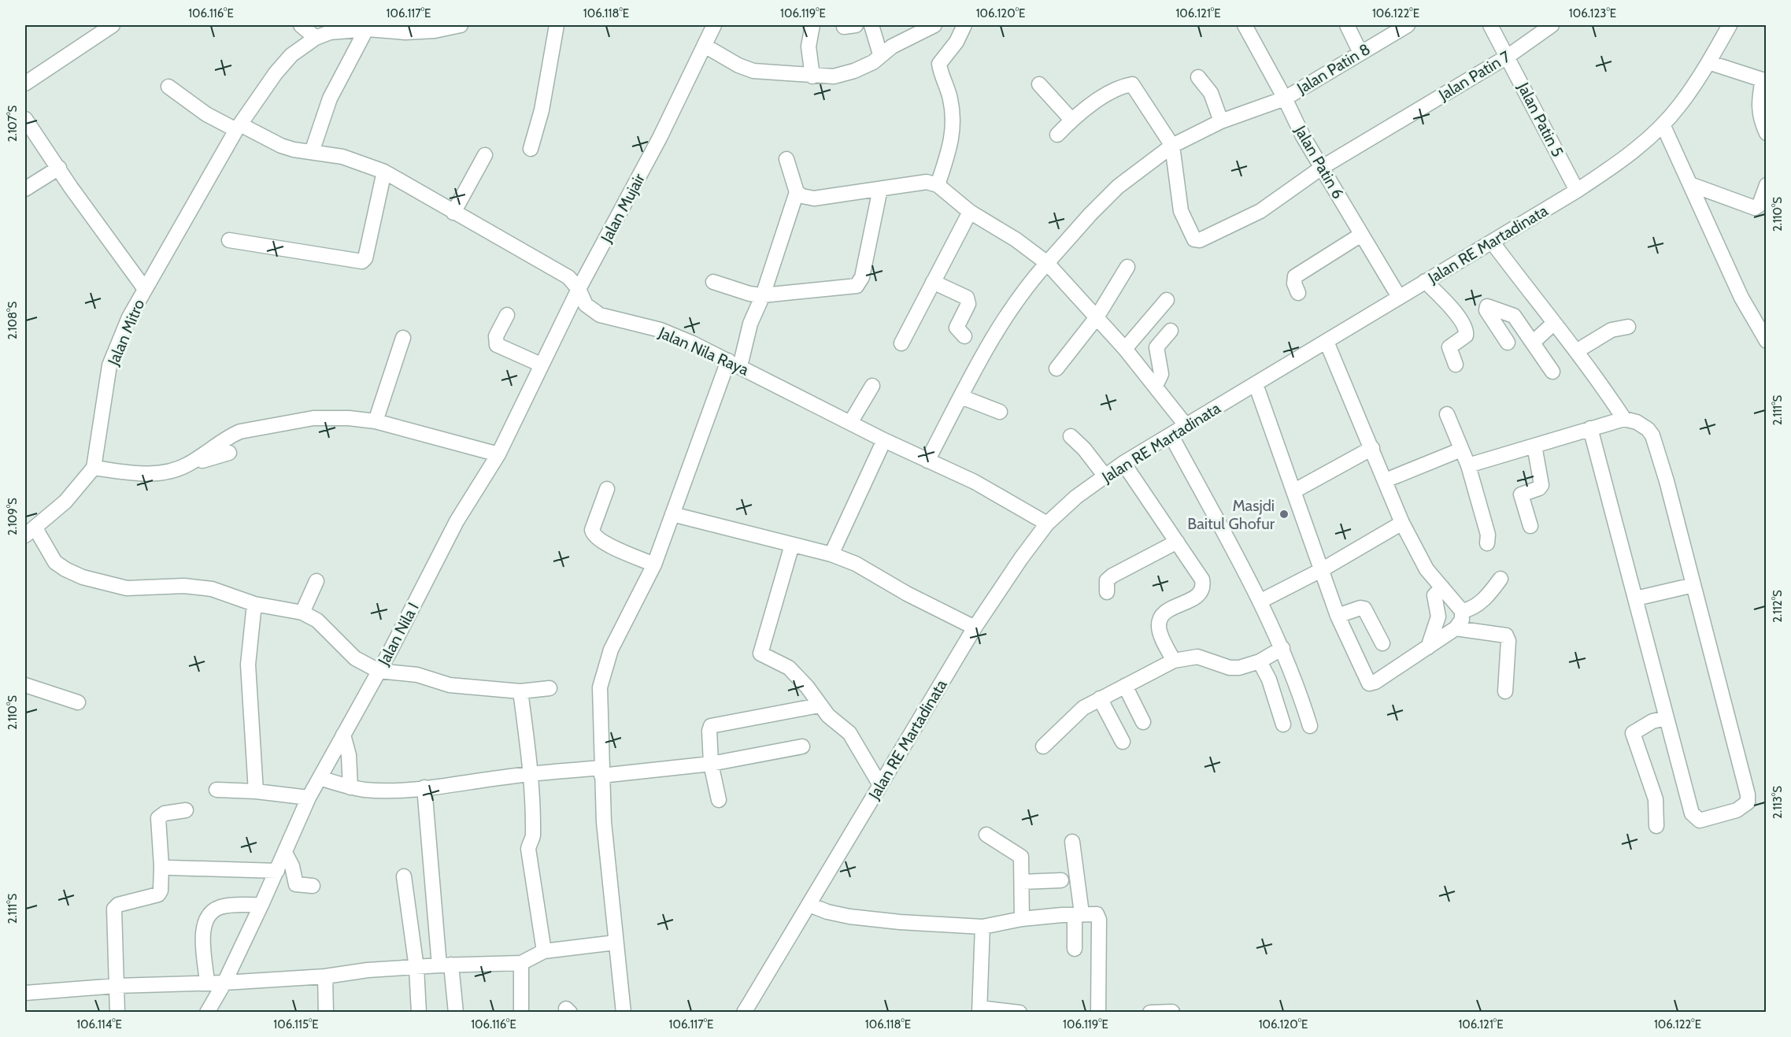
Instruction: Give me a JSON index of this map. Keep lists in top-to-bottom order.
{
  "streets": {
    "street": [
      "Jalan Patin 8",
      "Jalan Patin 7",
      "Jalan Patin 5",
      "Jalan Patin 6",
      "Jalan Mujair",
      "Jalan RE Martadinata",
      "Jalan Mitro",
      "Jalan Nila Raya",
      "Jalan Nila I"
    ]
  },
  "crossings": [
    ["Jalan Patin 8", "Jalan Patin 7"],
    ["Jalan Patin 8", "Jalan Patin 6"],
    ["Jalan Patin 8", "Jalan Nila Raya"],
    ["Jalan Patin 7", "Jalan Patin 5"],
    ["Jalan Patin 7", "Jalan Patin 6"],
    ["Jalan Patin 5", "Jalan RE Martadinata"],
    ["Jalan Patin 6", "Jalan RE Martadinata"],
    ["Jalan Mujair", "Jalan Nila Raya"],
    ["Jalan Mujair", "Jalan Nila I"],
    ["Jalan RE Martadinata", "Jalan Nila Raya"],
    ["Jalan Mitro", "Jalan Nila Raya"],
    ["Jalan Nila Raya", "Jalan Nila I"]
  ],
  "places": ["Masjdi Baitul Ghofur"],
  "coordinates": [
    "106.116°E",
    "106.117°E",
    "106.118°E",
    "106.119°E",
    "106.120°E",
    "106.121°E",
    "106.122°E",
    "106.123°E",
    "2.107°S",
    "2.110°S",
    "2.108°S",
    "2.111°S",
    "2.109°S",
    "2.112°S",
    "2.113°S",
    "106.114°E",
    "106.115°E"
  ]
}
